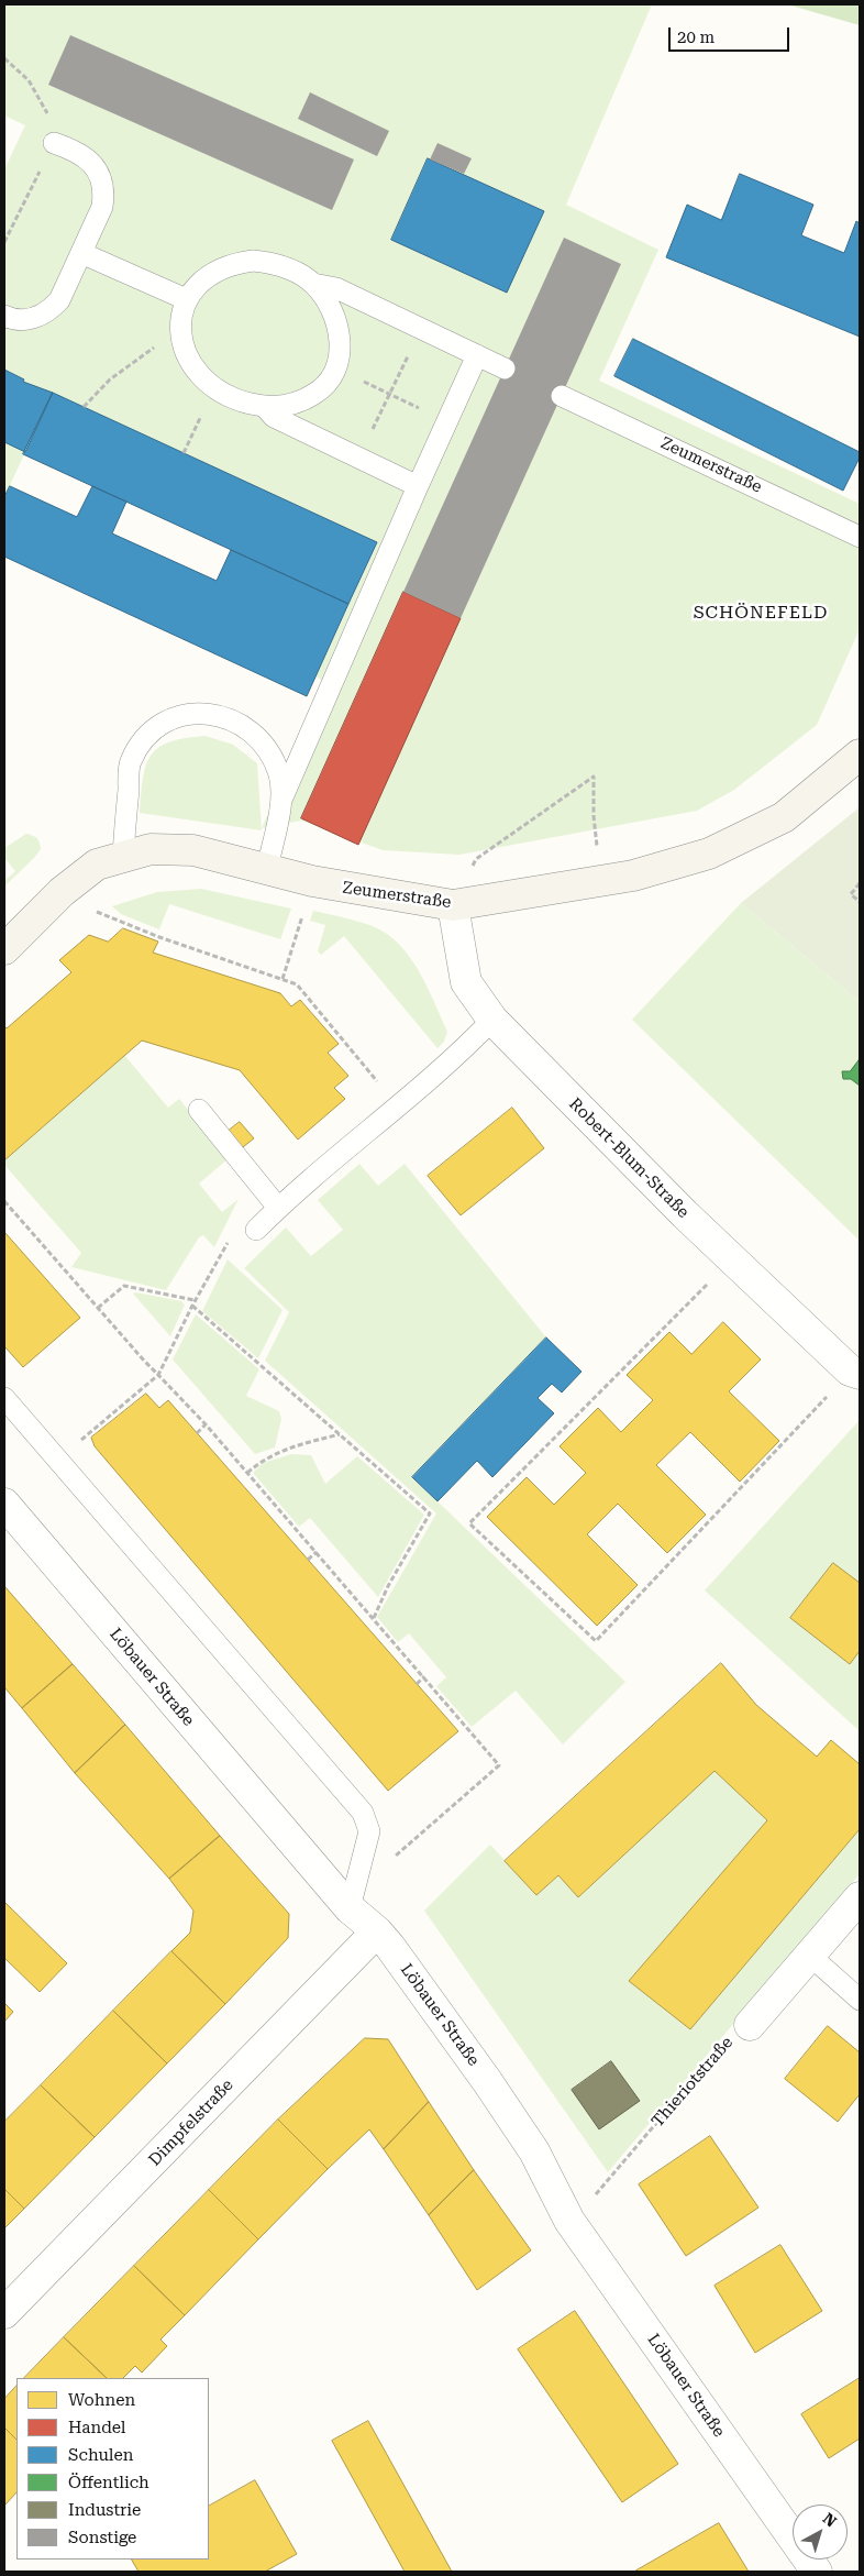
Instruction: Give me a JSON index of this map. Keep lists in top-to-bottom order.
{
  "streets": {
    "main road": ["Zeumerstraße"],
    "street": [
      "Robert-Blum-Straße",
      "Löbauer Straße",
      "Thieriotstraße",
      "Dimpfelstraße"
    ]
  },
  "crossings": [
    ["Zeumerstraße", "Robert-Blum-Straße"],
    ["Löbauer Straße", "Thieriotstraße"],
    ["Löbauer Straße", "Dimpfelstraße"]
  ],
  "districts": ["SCHÖNEFELD"],
  "legend": [
    "Wohnen",
    "Handel",
    "Schulen",
    "Öffentlich",
    "Industrie",
    "Sonstige"
  ],
  "scale_bar": "20 m",
  "north": "top right"
}
